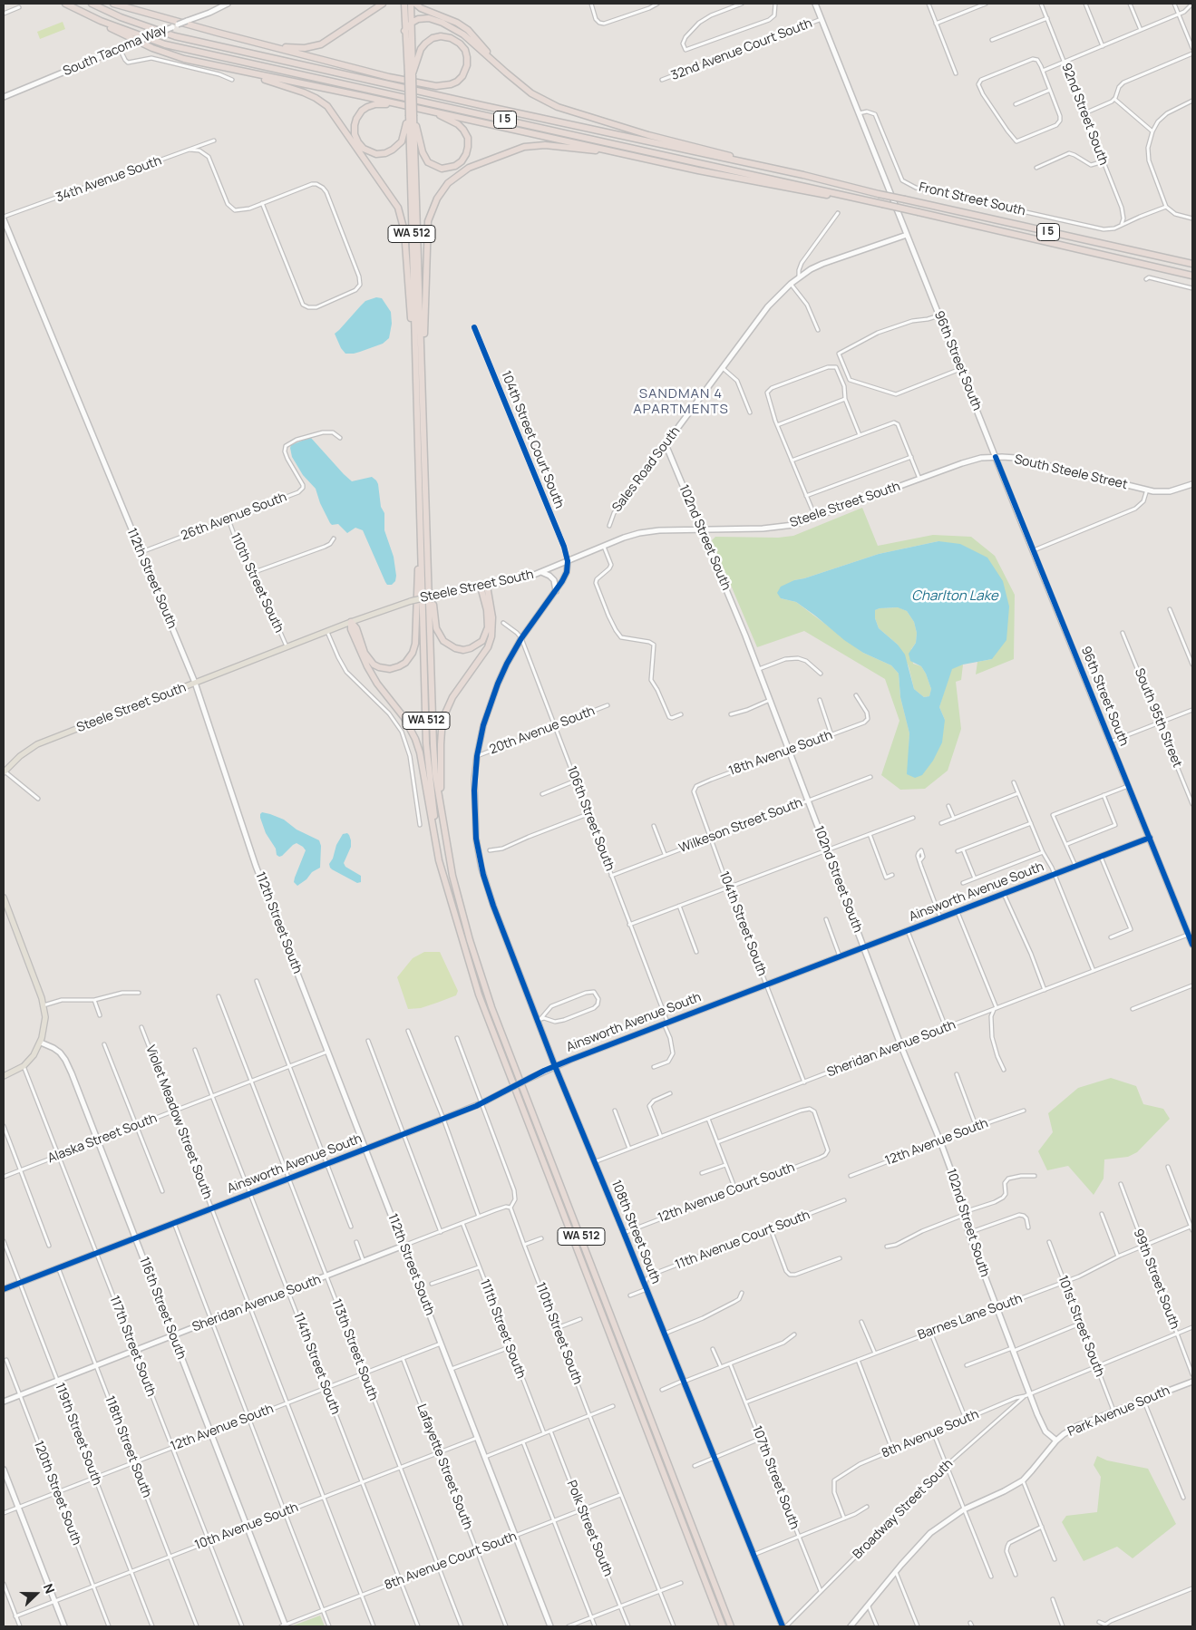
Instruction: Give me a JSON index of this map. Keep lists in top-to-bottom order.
{
  "streets": {
    "highway": ["I 5", "WA 512"],
    "main road": ["Steele Street South"],
    "street": [
      "32nd Avenue Court South",
      "South Tacoma Way",
      "92nd Street South",
      "34th Avenue South",
      "Front Street South",
      "96th Street South",
      "104th Street Court South",
      "Sales Road South",
      "South Steele Street",
      "26th Avenue South",
      "102nd Street South",
      "112th Street South",
      "110th Street South",
      "South 95th Street",
      "20th Avenue South",
      "18th Avenue South",
      "106th Street South",
      "Wilkeson Street South",
      "Ainsworth Avenue South",
      "104th Street South",
      "Sheridan Avenue South",
      "Violet Meadow Street South",
      "Alaska Street South",
      "12th Avenue South",
      "12th Avenue Court South",
      "108th Street South",
      "11th Avenue Court South",
      "99th Street South",
      "116th Street South",
      "Barnes Lane South",
      "101st Street South",
      "111th Street South",
      "117th Street South",
      "113th Street South",
      "114th Street South",
      "Park Avenue South",
      "119th Street South",
      "8th Avenue South",
      "118th Street South",
      "Lafayette Street South",
      "107th Street South",
      "120th Street South",
      "Broadway Street South",
      "10th Avenue South",
      "Polk Street South",
      "8th Avenue Court South"
    ]
  },
  "crossings": [
    ["32nd Avenue Court South", "96th Street South"],
    ["92nd Street South", "Front Street South"],
    ["34th Avenue South", "112th Street South"],
    ["Front Street South", "96th Street South"],
    ["96th Street South", "South Steele Street"],
    ["96th Street South", "Steele Street South"],
    ["96th Street South", "Ainsworth Avenue South"],
    ["96th Street South", "Sheridan Avenue South"],
    ["104th Street Court South", "Steele Street South"],
    ["Sales Road South", "102nd Street South"],
    ["South Steele Street", "Steele Street South"],
    ["Steele Street South", "102nd Street South"],
    ["Steele Street South", "112th Street South"],
    ["Steele Street South", "110th Street South"],
    ["26th Avenue South", "112th Street South"],
    ["26th Avenue South", "110th Street South"],
    ["102nd Street South", "18th Avenue South"],
    ["102nd Street South", "Wilkeson Street South"],
    ["102nd Street South", "Ainsworth Avenue South"],
    ["102nd Street South", "Sheridan Avenue South"],
    ["102nd Street South", "12th Avenue South"],
    ["102nd Street South", "Barnes Lane South"],
    ["102nd Street South", "Park Avenue South"],
    ["102nd Street South", "8th Avenue South"],
    ["112th Street South", "Ainsworth Avenue South"],
    ["112th Street South", "Sheridan Avenue South"],
    ["112th Street South", "Alaska Street South"],
    ["112th Street South", "12th Avenue South"],
    ["112th Street South", "10th Avenue South"],
    ["112th Street South", "8th Avenue Court South"],
    ["110th Street South", "Ainsworth Avenue South"],
    ["110th Street South", "Sheridan Avenue South"],
    ["110th Street South", "8th Avenue Court South"],
    ["20th Avenue South", "106th Street South"],
    ["20th Avenue South", "108th Street South"],
    ["18th Avenue South", "104th Street South"],
    ["106th Street South", "Wilkeson Street South"],
    ["106th Street South", "Ainsworth Avenue South"],
    ["Wilkeson Street South", "104th Street South"],
    ["Ainsworth Avenue South", "104th Street South"],
    ["Ainsworth Avenue South", "Violet Meadow Street South"],
    ["Ainsworth Avenue South", "108th Street South"],
    ["Ainsworth Avenue South", "116th Street South"],
    ["Ainsworth Avenue South", "117th Street South"],
    ["Ainsworth Avenue South", "113th Street South"],
    ["Ainsworth Avenue South", "114th Street South"],
    ["Ainsworth Avenue South", "119th Street South"],
    ["Ainsworth Avenue South", "118th Street South"],
    ["104th Street South", "Sheridan Avenue South"],
    ["Sheridan Avenue South", "Violet Meadow Street South"],
    ["Sheridan Avenue South", "108th Street South"],
    ["Sheridan Avenue South", "116th Street South"],
    ["Sheridan Avenue South", "111th Street South"],
    ["Sheridan Avenue South", "117th Street South"],
    ["Sheridan Avenue South", "113th Street South"],
    ["Sheridan Avenue South", "114th Street South"],
    ["Sheridan Avenue South", "119th Street South"],
    ["Sheridan Avenue South", "118th Street South"],
    ["Sheridan Avenue South", "120th Street South"],
    ["Violet Meadow Street South", "Alaska Street South"],
    ["Violet Meadow Street South", "12th Avenue South"],
    ["Violet Meadow Street South", "10th Avenue South"],
    ["Violet Meadow Street South", "8th Avenue Court South"],
    ["Alaska Street South", "116th Street South"],
    ["Alaska Street South", "117th Street South"],
    ["Alaska Street South", "113th Street South"],
    ["Alaska Street South", "114th Street South"],
    ["12th Avenue South", "116th Street South"],
    ["12th Avenue South", "117th Street South"],
    ["12th Avenue South", "113th Street South"],
    ["12th Avenue South", "114th Street South"],
    ["12th Avenue South", "119th Street South"],
    ["12th Avenue South", "118th Street South"],
    ["12th Avenue South", "Lafayette Street South"],
    ["12th Avenue South", "120th Street South"],
    ["12th Avenue Court South", "108th Street South"],
    ["108th Street South", "11th Avenue Court South"],
    ["108th Street South", "Broadway Street South"],
    ["99th Street South", "Barnes Lane South"],
    ["99th Street South", "8th Avenue South"],
    ["116th Street South", "10th Avenue South"],
    ["116th Street South", "8th Avenue Court South"],
    ["Barnes Lane South", "101st Street South"],
    ["Barnes Lane South", "107th Street South"],
    ["101st Street South", "Park Avenue South"],
    ["101st Street South", "8th Avenue South"],
    ["117th Street South", "10th Avenue South"],
    ["113th Street South", "10th Avenue South"],
    ["113th Street South", "8th Avenue Court South"],
    ["114th Street South", "10th Avenue South"],
    ["114th Street South", "8th Avenue Court South"],
    ["119th Street South", "10th Avenue South"],
    ["8th Avenue South", "Broadway Street South"],
    ["118th Street South", "10th Avenue South"],
    ["Lafayette Street South", "10th Avenue South"],
    ["Lafayette Street South", "8th Avenue Court South"],
    ["107th Street South", "Broadway Street South"],
    ["120th Street South", "10th Avenue South"],
    ["Polk Street South", "8th Avenue Court South"]
  ],
  "districts": ["SANDMAN 4 APARTMENTS"],
  "water": ["Charlton Lake"],
  "north": "right"
}
